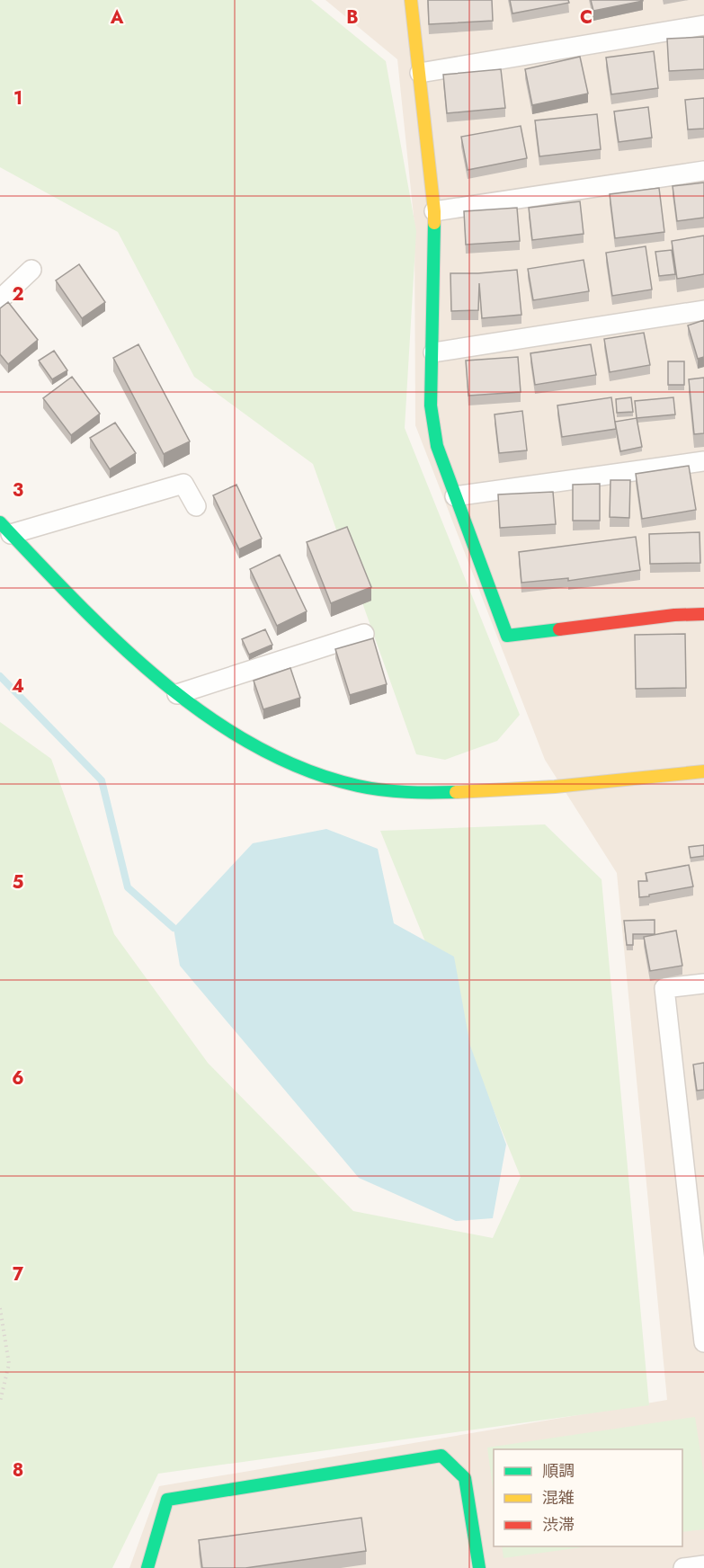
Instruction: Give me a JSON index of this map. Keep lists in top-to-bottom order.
{
  "legend": ["順調", "混雑", "渋滞"],
  "grid": {
    "columns": ["A", "B", "C"],
    "rows": [
      "1",
      "2",
      "3",
      "4",
      "5",
      "6",
      "7",
      "8"
    ]
  }
}
